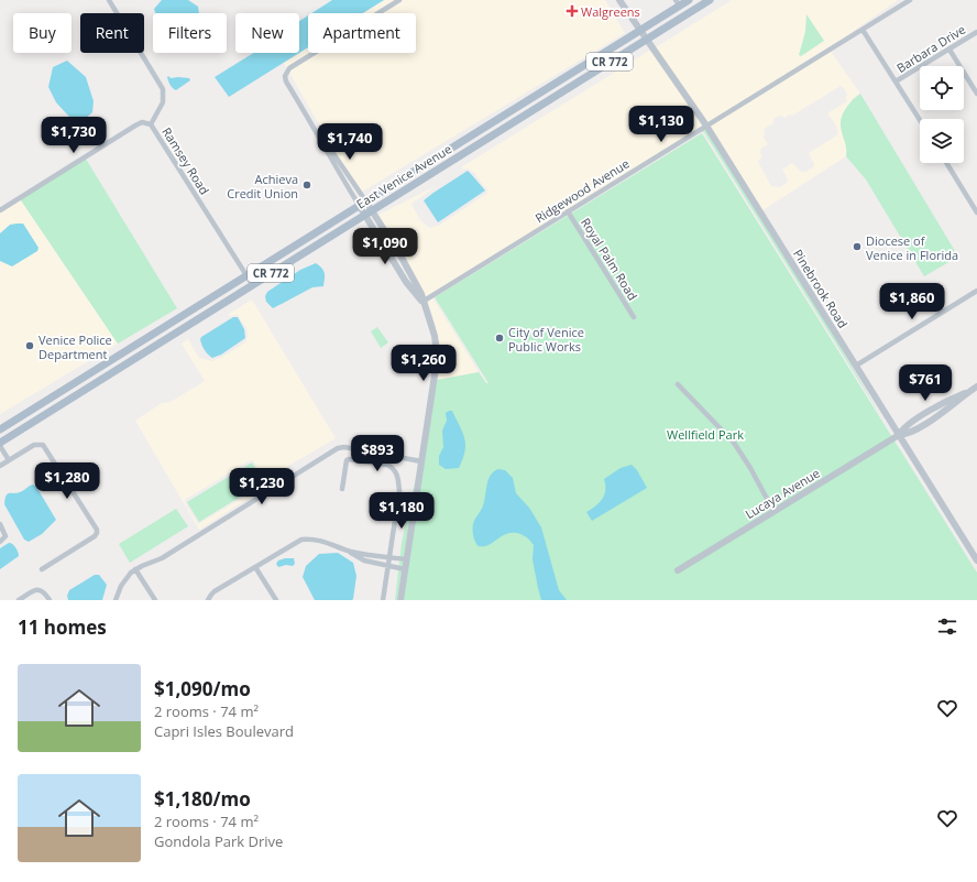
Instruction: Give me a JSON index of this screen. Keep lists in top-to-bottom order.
{
  "streets": {
    "main road": ["CR 772", "East Venice Avenue"],
    "street": [
      "Barbara Drive",
      "Ramsey Road",
      "Ridgewood Avenue",
      "Royal Palm Road",
      "Pinebrook Road",
      "Lucaya Avenue"
    ]
  },
  "crossings": [
    ["Ramsey Road", "East Venice Avenue"],
    ["East Venice Avenue", "Pinebrook Road"],
    ["Ridgewood Avenue", "Royal Palm Road"],
    ["Ridgewood Avenue", "Pinebrook Road"],
    ["Pinebrook Road", "Lucaya Avenue"]
  ],
  "parks": ["Wellfield Park"],
  "places": {
    "health": ["Walgreens"],
    "other": [
      "Achieva Credit Union",
      "Diocese of Venice in Florida",
      "City of Venice Public Works",
      "Venice Police Department"
    ]
  },
  "page": {
    "chip": [
      "Buy",
      "Rent",
      "Filters",
      "New",
      "Apartment"
    ],
    "price": [
      "$1,130",
      "$1,730",
      "$1,740",
      "$1,090",
      "$1,860",
      "$1,260",
      "$761",
      "$893",
      "$1,280",
      "$1,230",
      "$1,180"
    ],
    "heading": "11 homes",
    "list": [
      {
        "name": "$1,090/mo",
        "note": "2 rooms · 74 m² · Capri Isles Boulevard"
      },
      {
        "name": "$1,180/mo",
        "note": "2 rooms · 74 m² · Gondola Park Drive"
      }
    ]
  }
}
